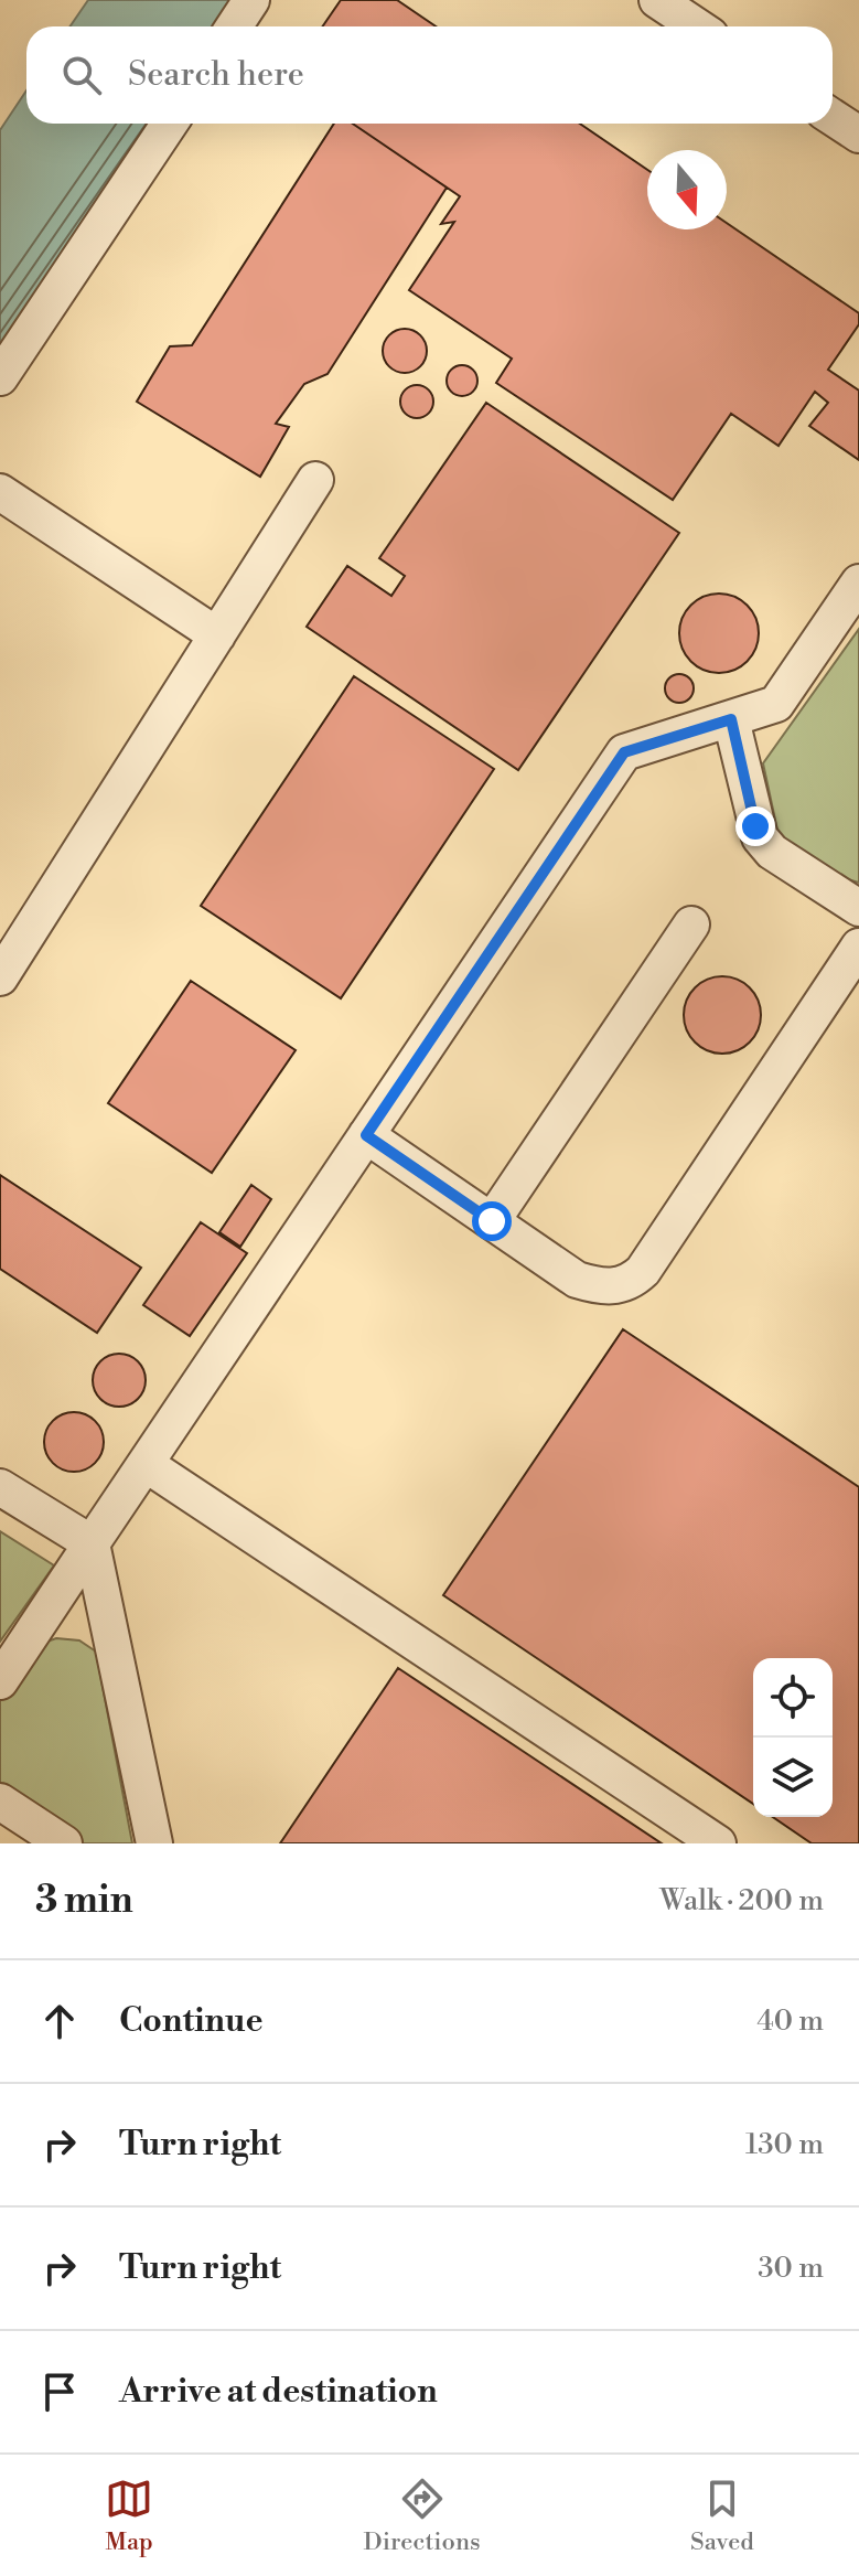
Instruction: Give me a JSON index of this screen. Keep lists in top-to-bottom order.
{
  "north": "bottom",
  "page": {
    "search": "Search here",
    "heading": ["3 min", "Walk · 200 m"],
    "list": [
      ["Continue", "40 m"],
      ["Turn right", "130 m"],
      ["Turn right", "30 m"],
      "Arrive at destination"
    ],
    "nav": ["Map", "Directions", "Saved"]
  }
}
